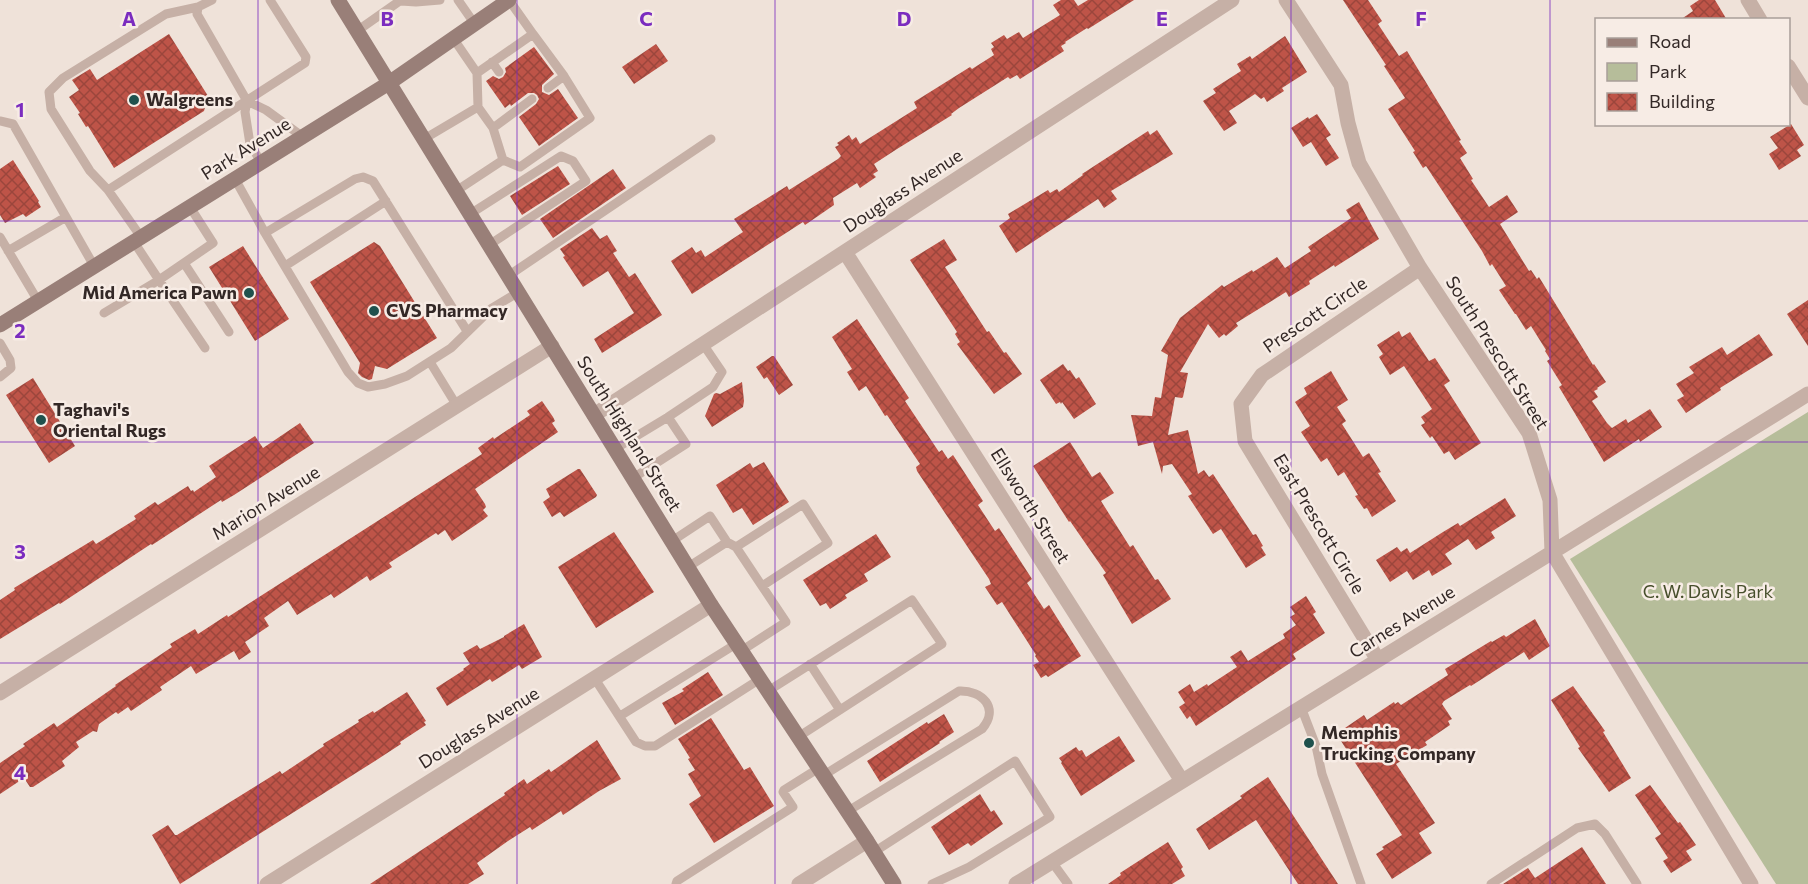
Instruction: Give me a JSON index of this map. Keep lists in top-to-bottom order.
{
  "streets": {
    "main road": ["Park Avenue", "South Highland Street"],
    "street": [
      "Douglass Avenue",
      "Prescott Circle",
      "South Prescott Street",
      "Marion Avenue",
      "Ellsworth Street",
      "East Prescott Circle",
      "Carnes Avenue"
    ]
  },
  "crossings": [
    ["Park Avenue", "South Highland Street"],
    ["Douglass Avenue", "South Highland Street"],
    ["Douglass Avenue", "Ellsworth Street"],
    ["Prescott Circle", "South Prescott Street"],
    ["Prescott Circle", "East Prescott Circle"],
    ["South Prescott Street", "Carnes Avenue"],
    ["South Highland Street", "Marion Avenue"],
    ["Ellsworth Street", "Carnes Avenue"],
    ["East Prescott Circle", "Carnes Avenue"]
  ],
  "parks": ["C. W. Davis Park"],
  "places": [
    "Walgreens",
    "Mid America Pawn",
    "CVS Pharmacy",
    "Taghavi's Oriental Rugs",
    "Memphis Trucking Company"
  ],
  "legend": ["Road", "Park", "Building"],
  "grid": {
    "columns": [
      "A",
      "B",
      "C",
      "D",
      "E",
      "F"
    ],
    "rows": [
      "1",
      "2",
      "3",
      "4"
    ]
  }
}
